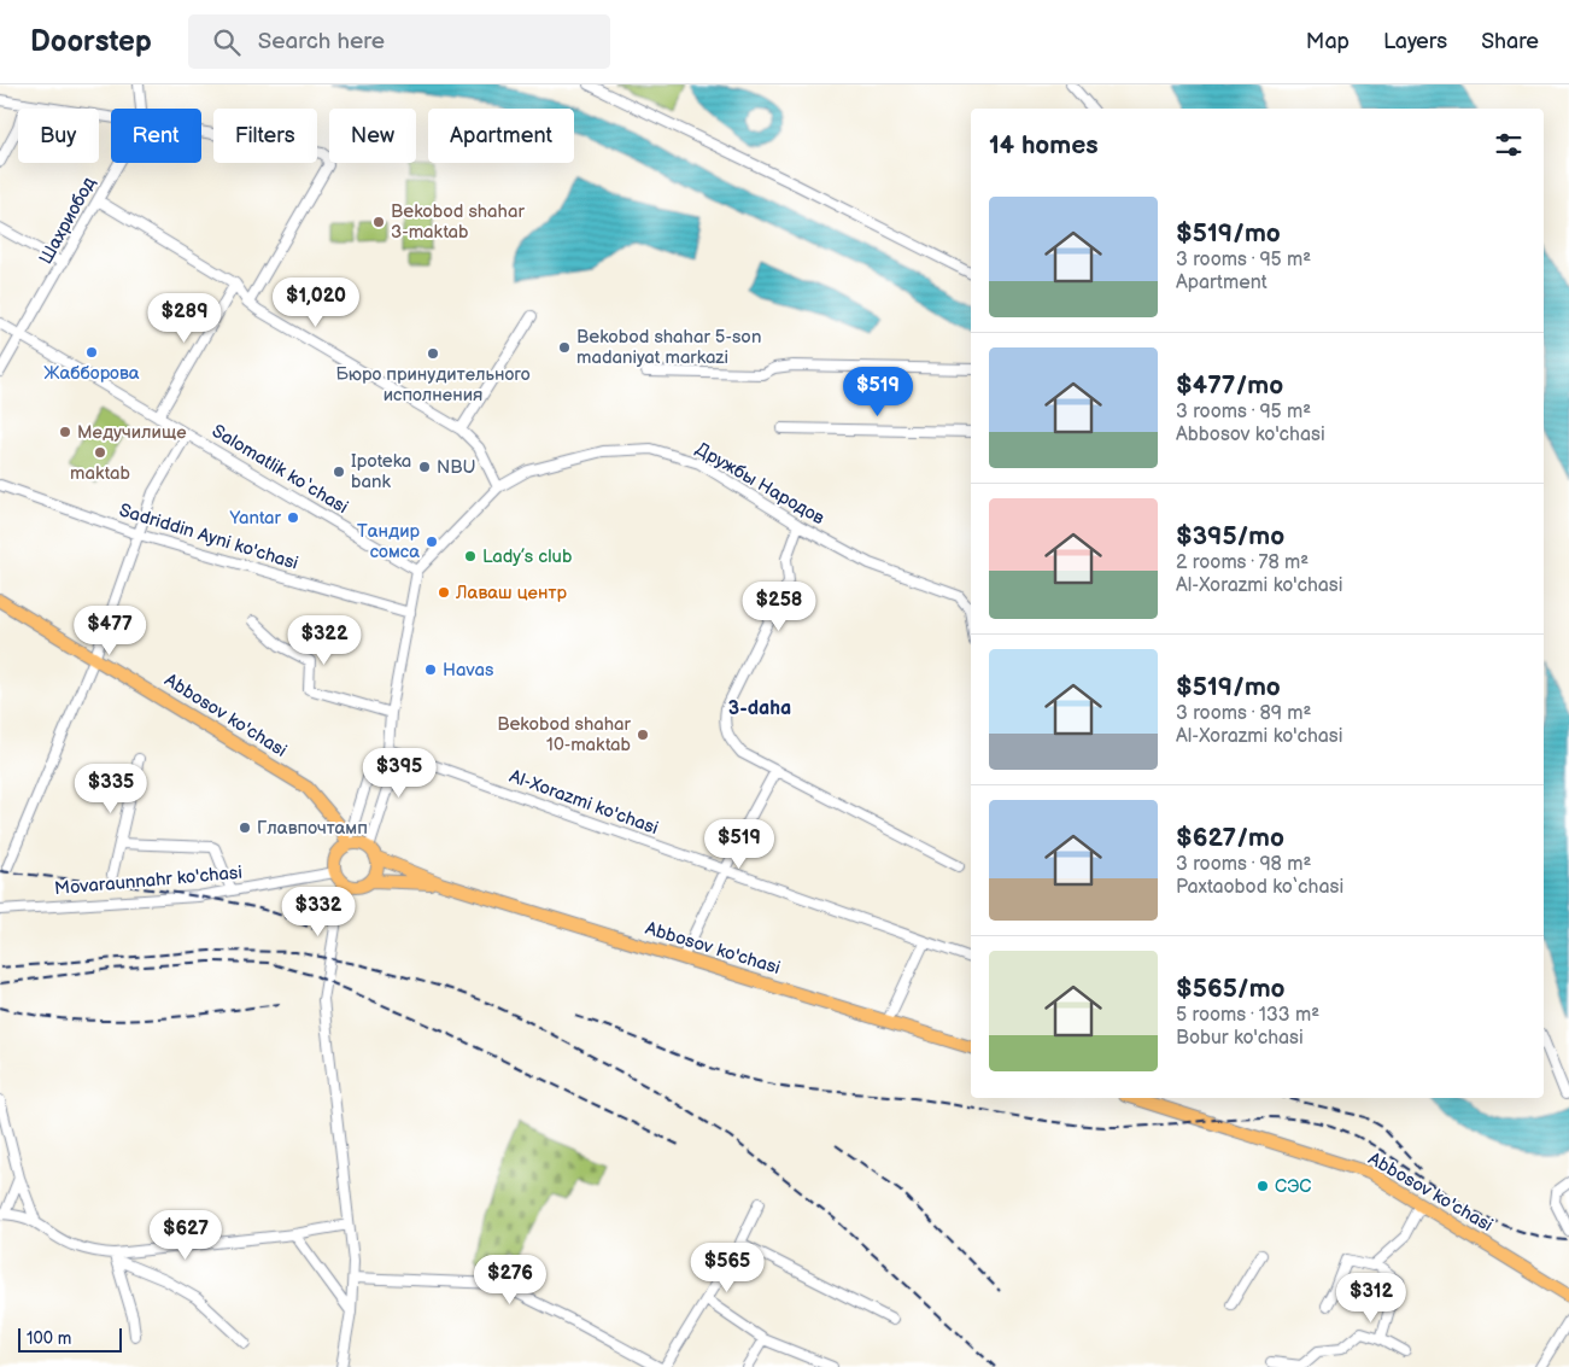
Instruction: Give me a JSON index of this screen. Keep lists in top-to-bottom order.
{
  "streets": {
    "main road": ["Abbosov ko'chasi"],
    "street": [
      "Шахриобод",
      "Salomatlik ko‘chasi",
      "Дружбы Народов",
      "Sadriddin Ayni ko'chasi",
      "Al-Xorazmi ko'chasi",
      "Movaraunnahr ko'chasi"
    ]
  },
  "crossings": [
    ["Шахриобод", "Salomatlik ko‘chasi"],
    ["Salomatlik ko‘chasi", "Дружбы Народов"],
    ["Abbosov ko'chasi", "Movaraunnahr ko'chasi"]
  ],
  "districts": ["3-daha"],
  "places": [
    "Bekobod shahar 3-maktab",
    "Bekobod shahar 5-son madaniyat markazi",
    "Жабборова",
    "Бюро принудительного исполнения",
    "Медучилище",
    "maktab",
    "NBU",
    "Ipoteka bank",
    "Yantar",
    "Тандир сомса",
    "Lady’s club",
    "Лаваш центр",
    "Havas",
    "Bekobod shahar 10-maktab",
    "Главпочтамп",
    "СЭС"
  ],
  "scale_bar": "100 m",
  "page": {
    "header": "Doorstep",
    "search": "Search here",
    "nav": ["Map", "Layers", "Share"],
    "chip": [
      "Buy",
      "Rent",
      "Filters",
      "New",
      "Apartment"
    ],
    "heading": "14 homes",
    "list": [
      {
        "name": "$519/mo",
        "note": "3 rooms · 95 m² · Apartment"
      },
      {
        "name": "$477/mo",
        "note": "3 rooms · 95 m² · Abbosov ko'chasi"
      },
      {
        "name": "$395/mo",
        "note": "2 rooms · 78 m² · Al-Xorazmi ko'chasi"
      },
      {
        "name": "$519/mo",
        "note": "3 rooms · 89 m² · Al-Xorazmi ko'chasi"
      },
      {
        "name": "$627/mo",
        "note": "3 rooms · 98 m² · Paxtaobod ko‘chasi"
      },
      {
        "name": "$565/mo",
        "note": "5 rooms · 133 m² · Bobur ko'chasi"
      }
    ],
    "price": [
      "$1,020",
      "$289",
      "$519",
      "$258",
      "$477",
      "$322",
      "$395",
      "$335",
      "$519",
      "$332",
      "$627",
      "$565",
      "$276",
      "$312"
    ],
    "scale": "100 m"
  }
}
